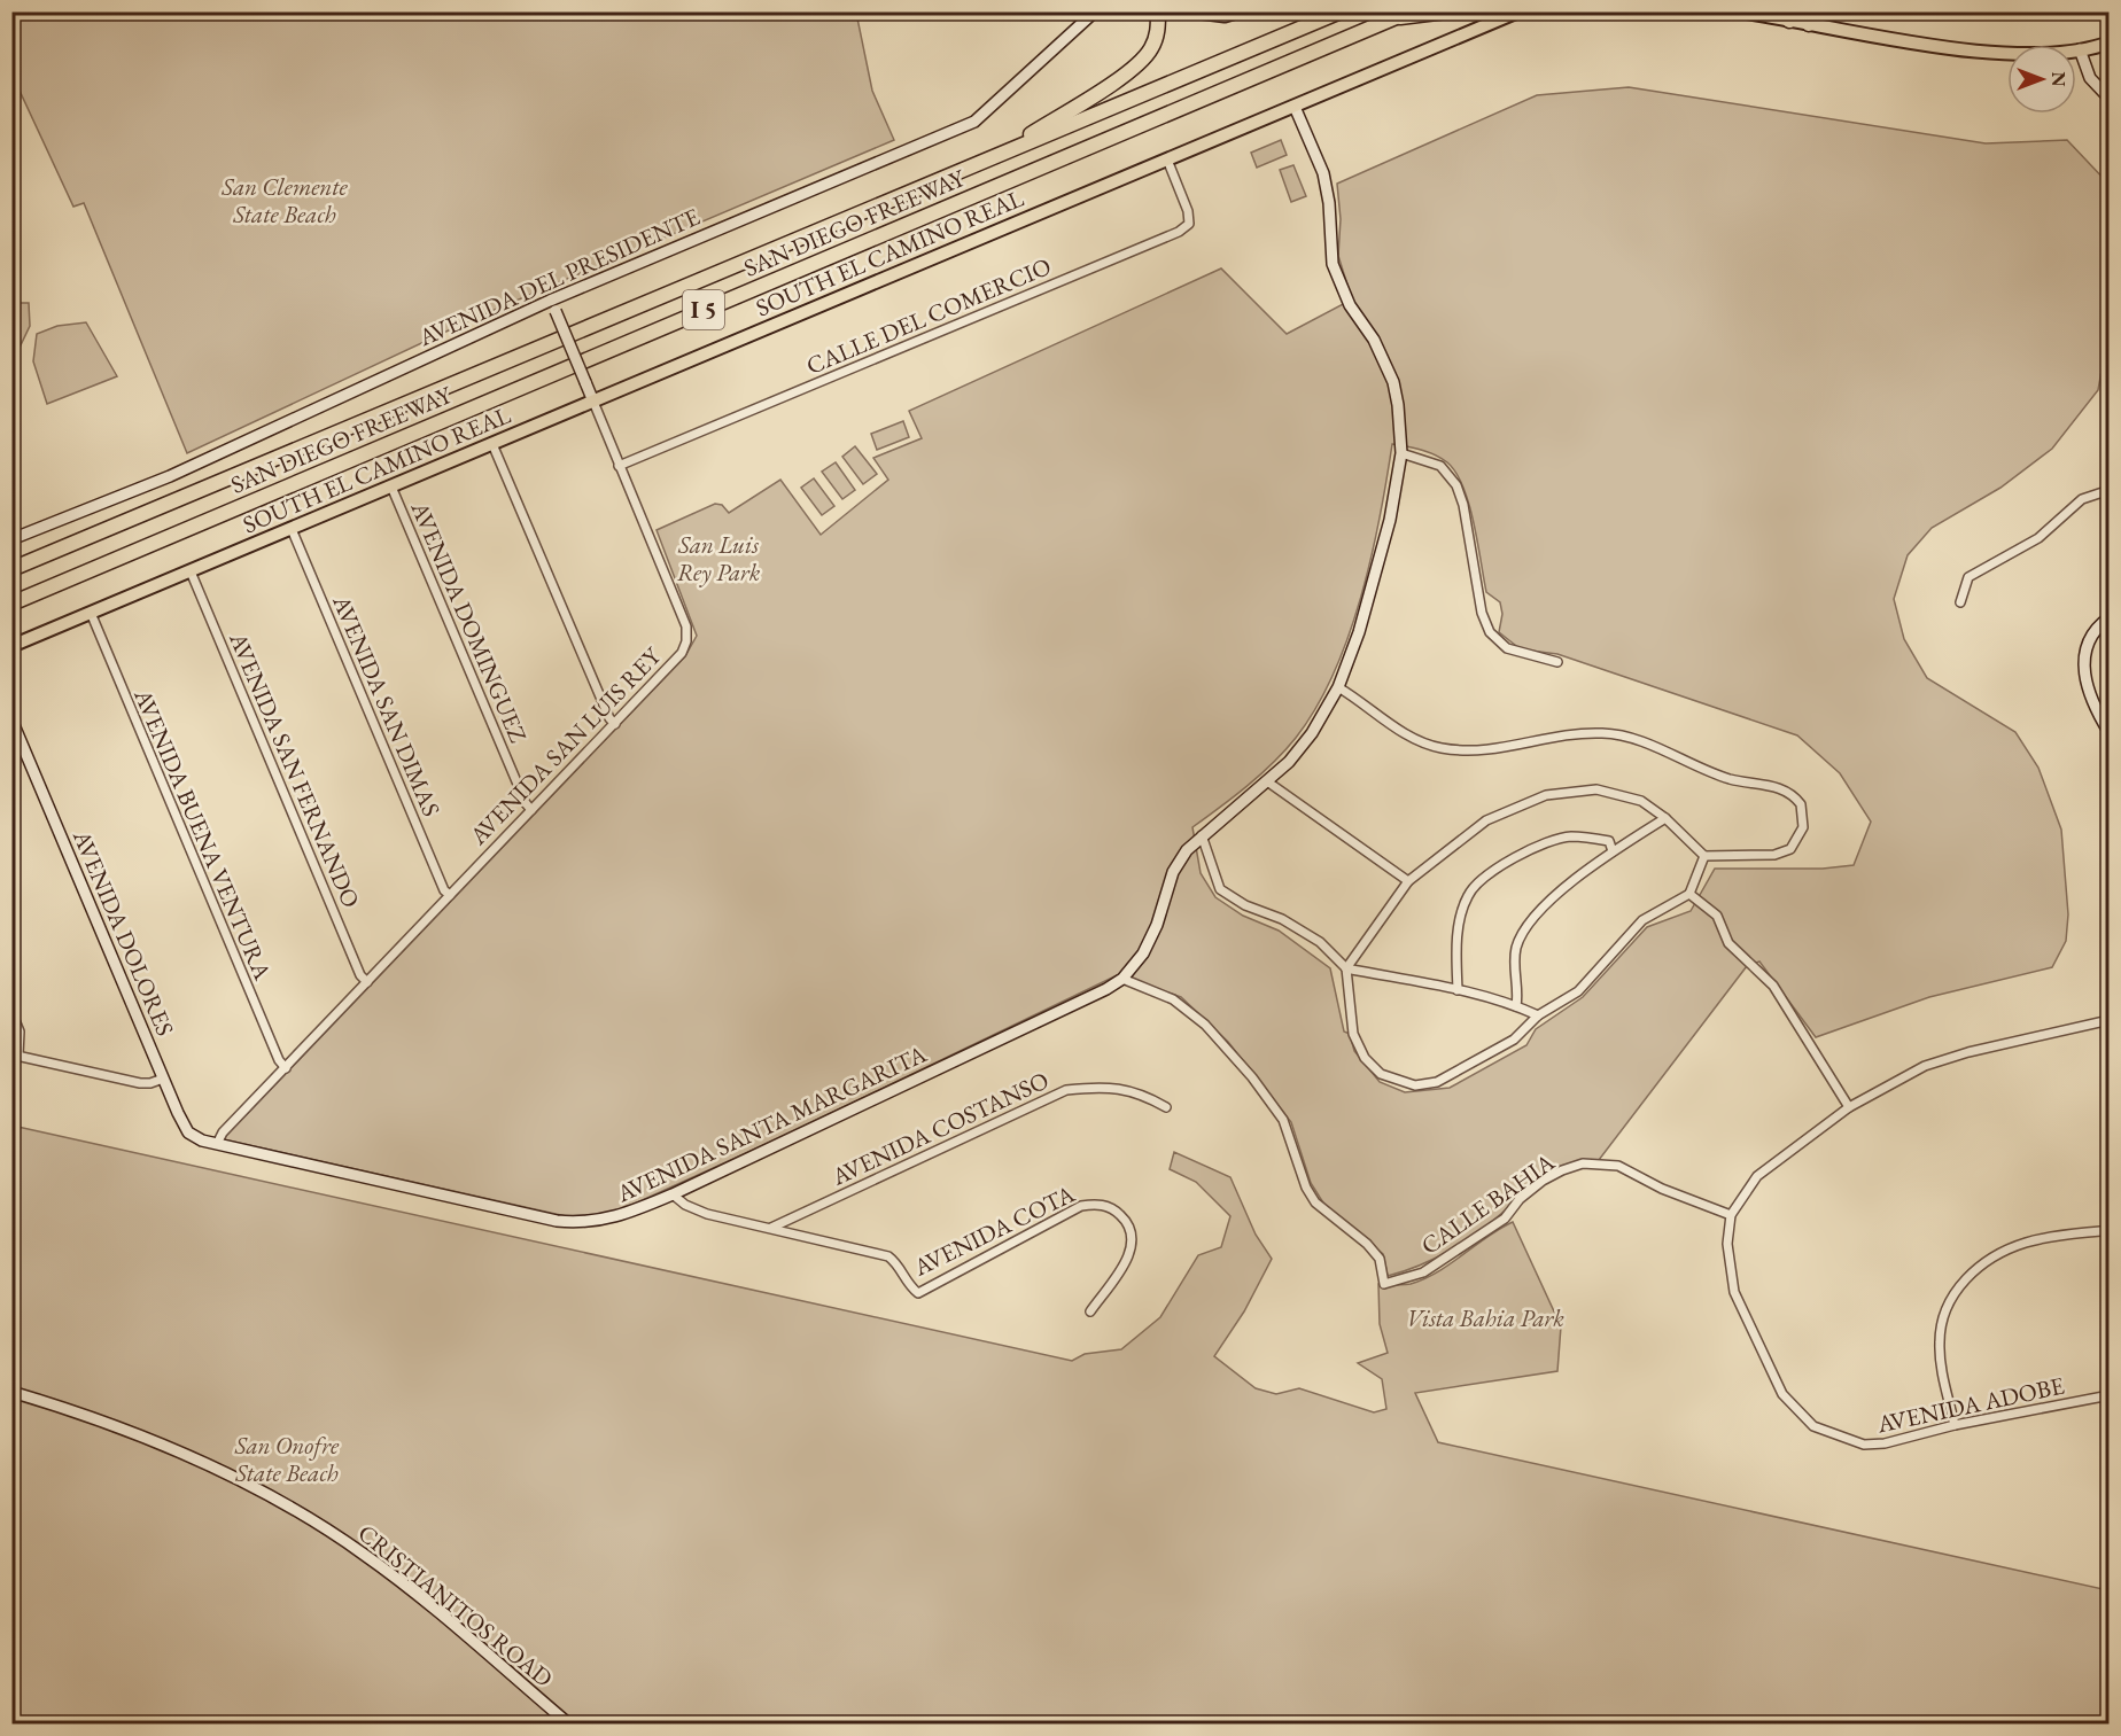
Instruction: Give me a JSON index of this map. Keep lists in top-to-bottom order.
{
  "streets": {
    "highway": ["SAN DIEGO FREEWAY", "I 5"],
    "main road": ["SOUTH EL CAMINO REAL"],
    "street": [
      "AVENIDA DEL PRESIDENTE",
      "CALLE DEL COMERCIO",
      "AVENIDA DOMINGUEZ",
      "AVENIDA SAN DIMAS",
      "AVENIDA SAN LUIS REY",
      "AVENIDA SAN FERNANDO",
      "AVENIDA BUENA VENTURA",
      "AVENIDA DOLORES",
      "AVENIDA SANTA MARGARITA",
      "AVENIDA COSTANSO",
      "CALLE BAHIA",
      "AVENIDA COTA",
      "AVENIDA ADOBE",
      "CRISTIANITOS ROAD"
    ]
  },
  "crossings": [
    ["SOUTH EL CAMINO REAL", "CALLE DEL COMERCIO"],
    ["SOUTH EL CAMINO REAL", "AVENIDA DOMINGUEZ"],
    ["SOUTH EL CAMINO REAL", "AVENIDA SAN DIMAS"],
    ["SOUTH EL CAMINO REAL", "AVENIDA SAN LUIS REY"],
    ["SOUTH EL CAMINO REAL", "AVENIDA SAN FERNANDO"],
    ["SOUTH EL CAMINO REAL", "AVENIDA BUENA VENTURA"],
    ["SOUTH EL CAMINO REAL", "AVENIDA SANTA MARGARITA"],
    ["AVENIDA DEL PRESIDENTE", "AVENIDA SAN LUIS REY"],
    ["CALLE DEL COMERCIO", "AVENIDA SAN LUIS REY"],
    ["AVENIDA DOMINGUEZ", "AVENIDA SAN LUIS REY"],
    ["AVENIDA SAN DIMAS", "AVENIDA SAN LUIS REY"],
    ["AVENIDA SAN LUIS REY", "AVENIDA SAN FERNANDO"],
    ["AVENIDA SAN LUIS REY", "AVENIDA BUENA VENTURA"],
    ["AVENIDA SAN LUIS REY", "AVENIDA DOLORES"],
    ["AVENIDA SAN LUIS REY", "AVENIDA SANTA MARGARITA"],
    ["AVENIDA DOLORES", "AVENIDA SANTA MARGARITA"],
    ["AVENIDA SANTA MARGARITA", "CALLE BAHIA"],
    ["AVENIDA SANTA MARGARITA", "AVENIDA COTA"],
    ["AVENIDA COSTANSO", "AVENIDA COTA"],
    ["CALLE BAHIA", "AVENIDA ADOBE"]
  ],
  "parks": [
    "San Clemente State Beach",
    "San Luis Rey Park",
    "Vista Bahia Park",
    "San Onofre State Beach"
  ],
  "north": "right"
}
